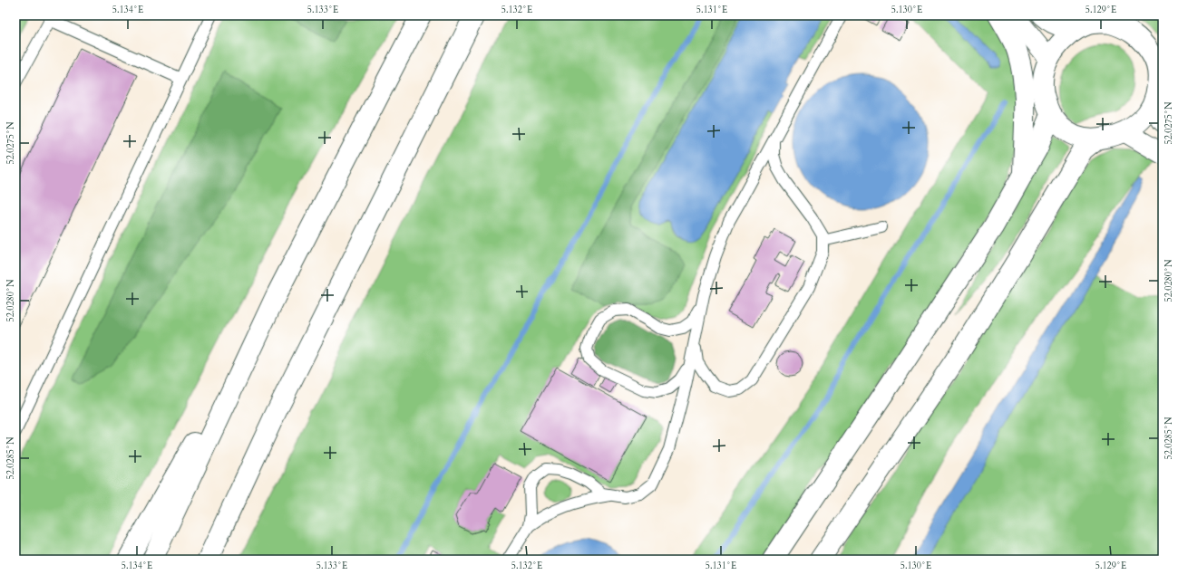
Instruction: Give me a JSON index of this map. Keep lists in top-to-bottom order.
{
  "coordinates": [
    "5.134°E",
    "5.133°E",
    "5.132°E",
    "5.131°E",
    "5.130°E",
    "5.129°E",
    "52.0275°N",
    "52.0280°N",
    "52.0285°N"
  ]
}
